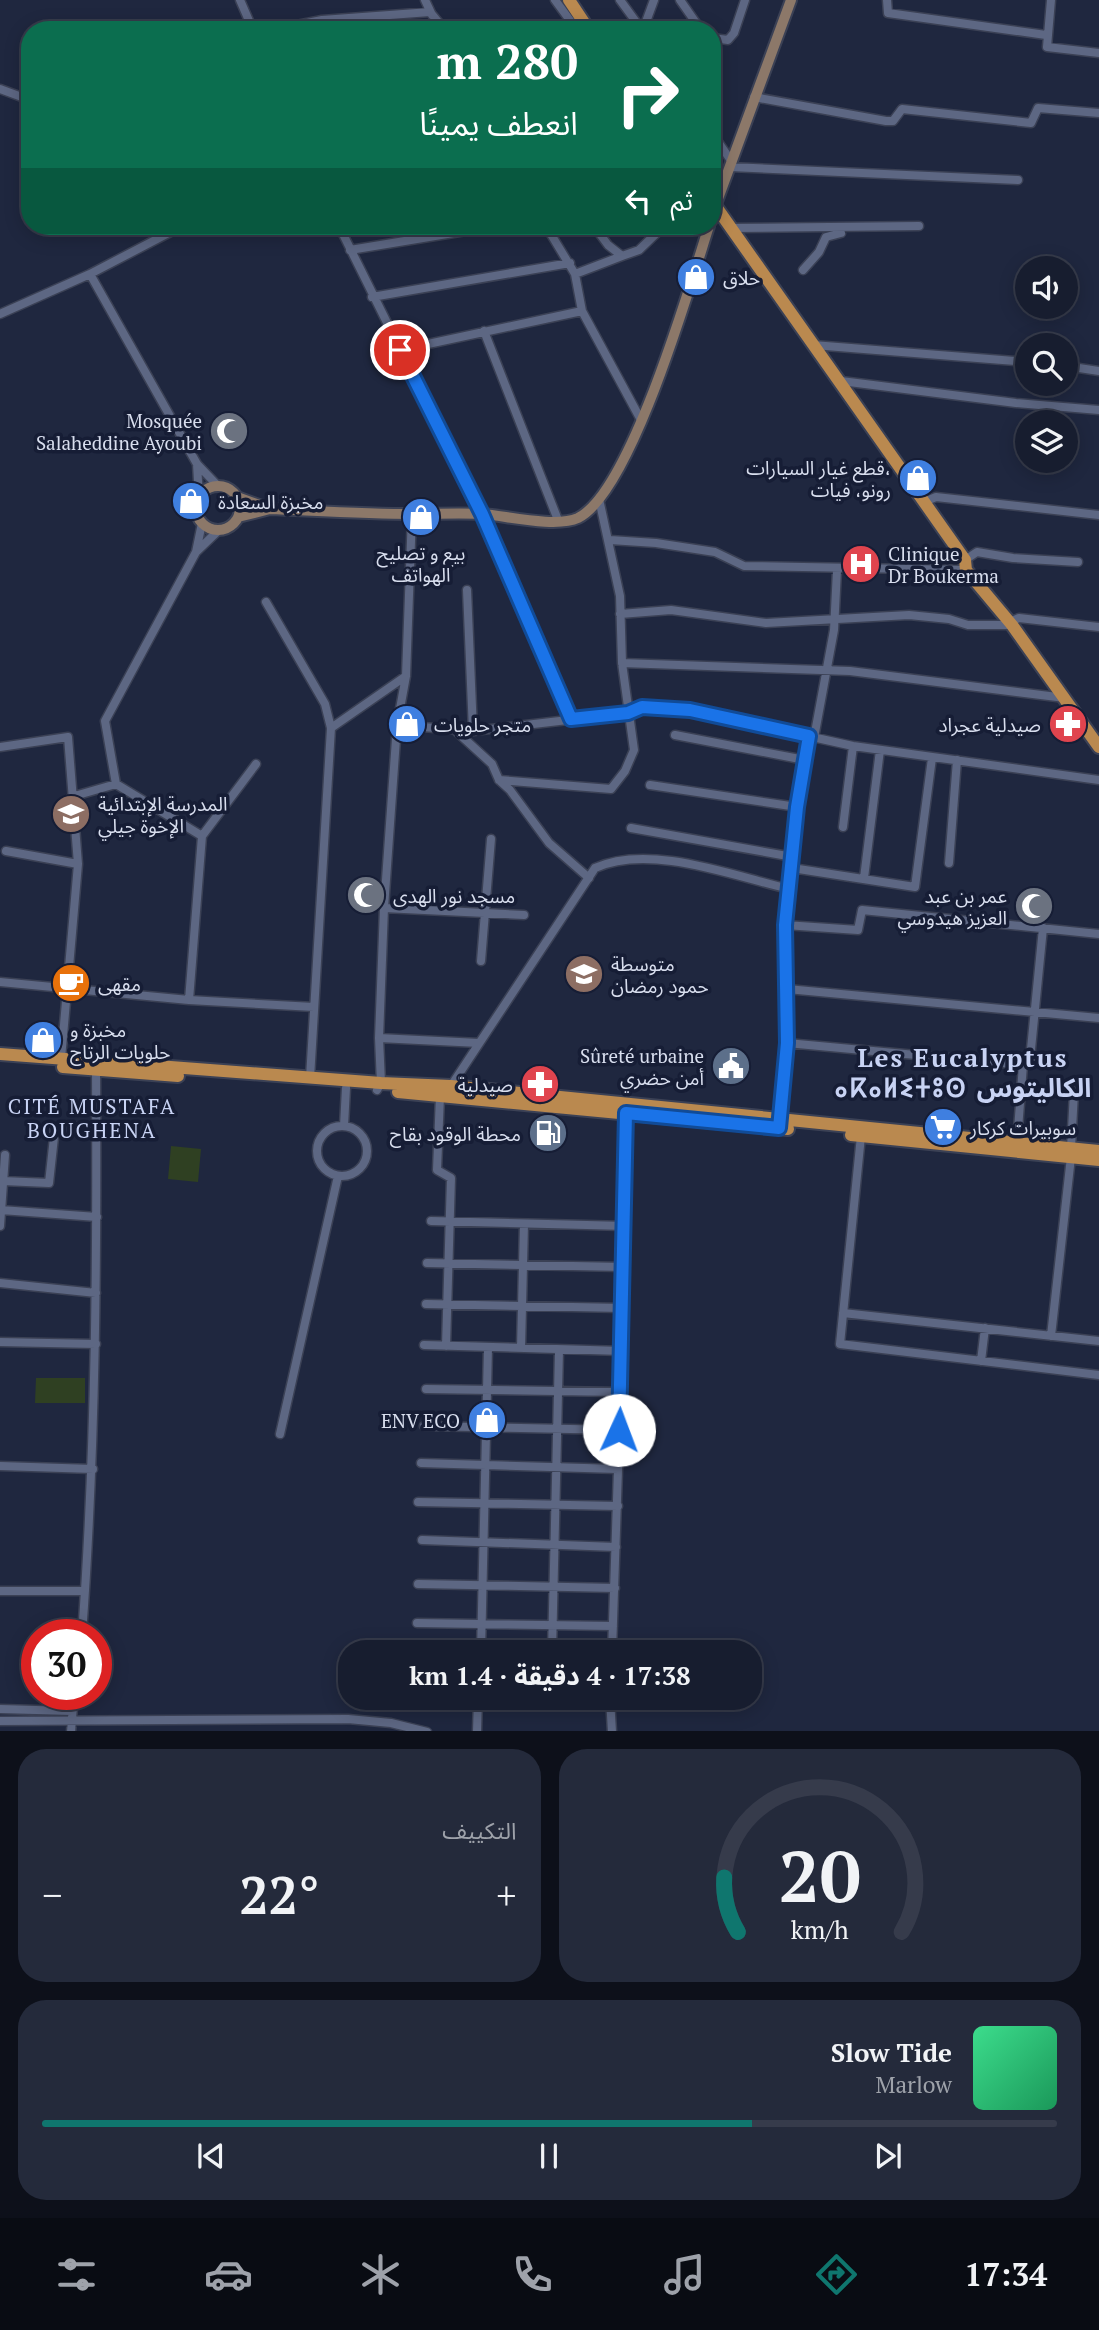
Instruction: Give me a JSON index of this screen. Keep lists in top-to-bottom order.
{
  "districts": ["Les Eucalyptus ⴰⴽⴰⵍⵉⵜⵓⵙ الكاليتوس", "CITÉ MUSTAFA BOUGHENA"],
  "places": {
    "shop": [
      "حلاق",
      "قطع غيار السيارات، رونو، فيات",
      "مخبزة السعادة",
      "بيع و تصليح الهواتف",
      "متجر حلويات",
      "مخبزة و حلويات الرتاج",
      "ENV ECO"
    ],
    "mosque": ["Mosquée Salaheddine Ayoubi", "مسجد نور الهدى", "عمر بن عبد العزيز هيدوسي"],
    "hospital": ["Clinique Dr Boukerma"],
    "pharmacy": ["صيدلية عجراد", "صيدلية"],
    "school or university": ["المدرسة الإبتدائية الإخوة جيلي", "متوسطة حمود رمضان"],
    "cafe": ["مقهى"],
    "public building": ["Sûreté urbaine أمن حضري"],
    "supermarket": ["سوبيرات كركار"],
    "fuel station": ["محطة الوقود بقاح"]
  },
  "page": {
    "turn": ["280 m", "انعطف يمينًا"],
    "then": "ثم",
    "limit": "30",
    "trip": "17:38 · 4 دقيقة · 1.4 km",
    "tile": "التكييف",
    "heat": ["−", "22°", "+"],
    "song": ["Slow Tide", "Marlow"],
    "tabs": "17:34",
    "gauge": ["20", "km/h"]
  }
}
